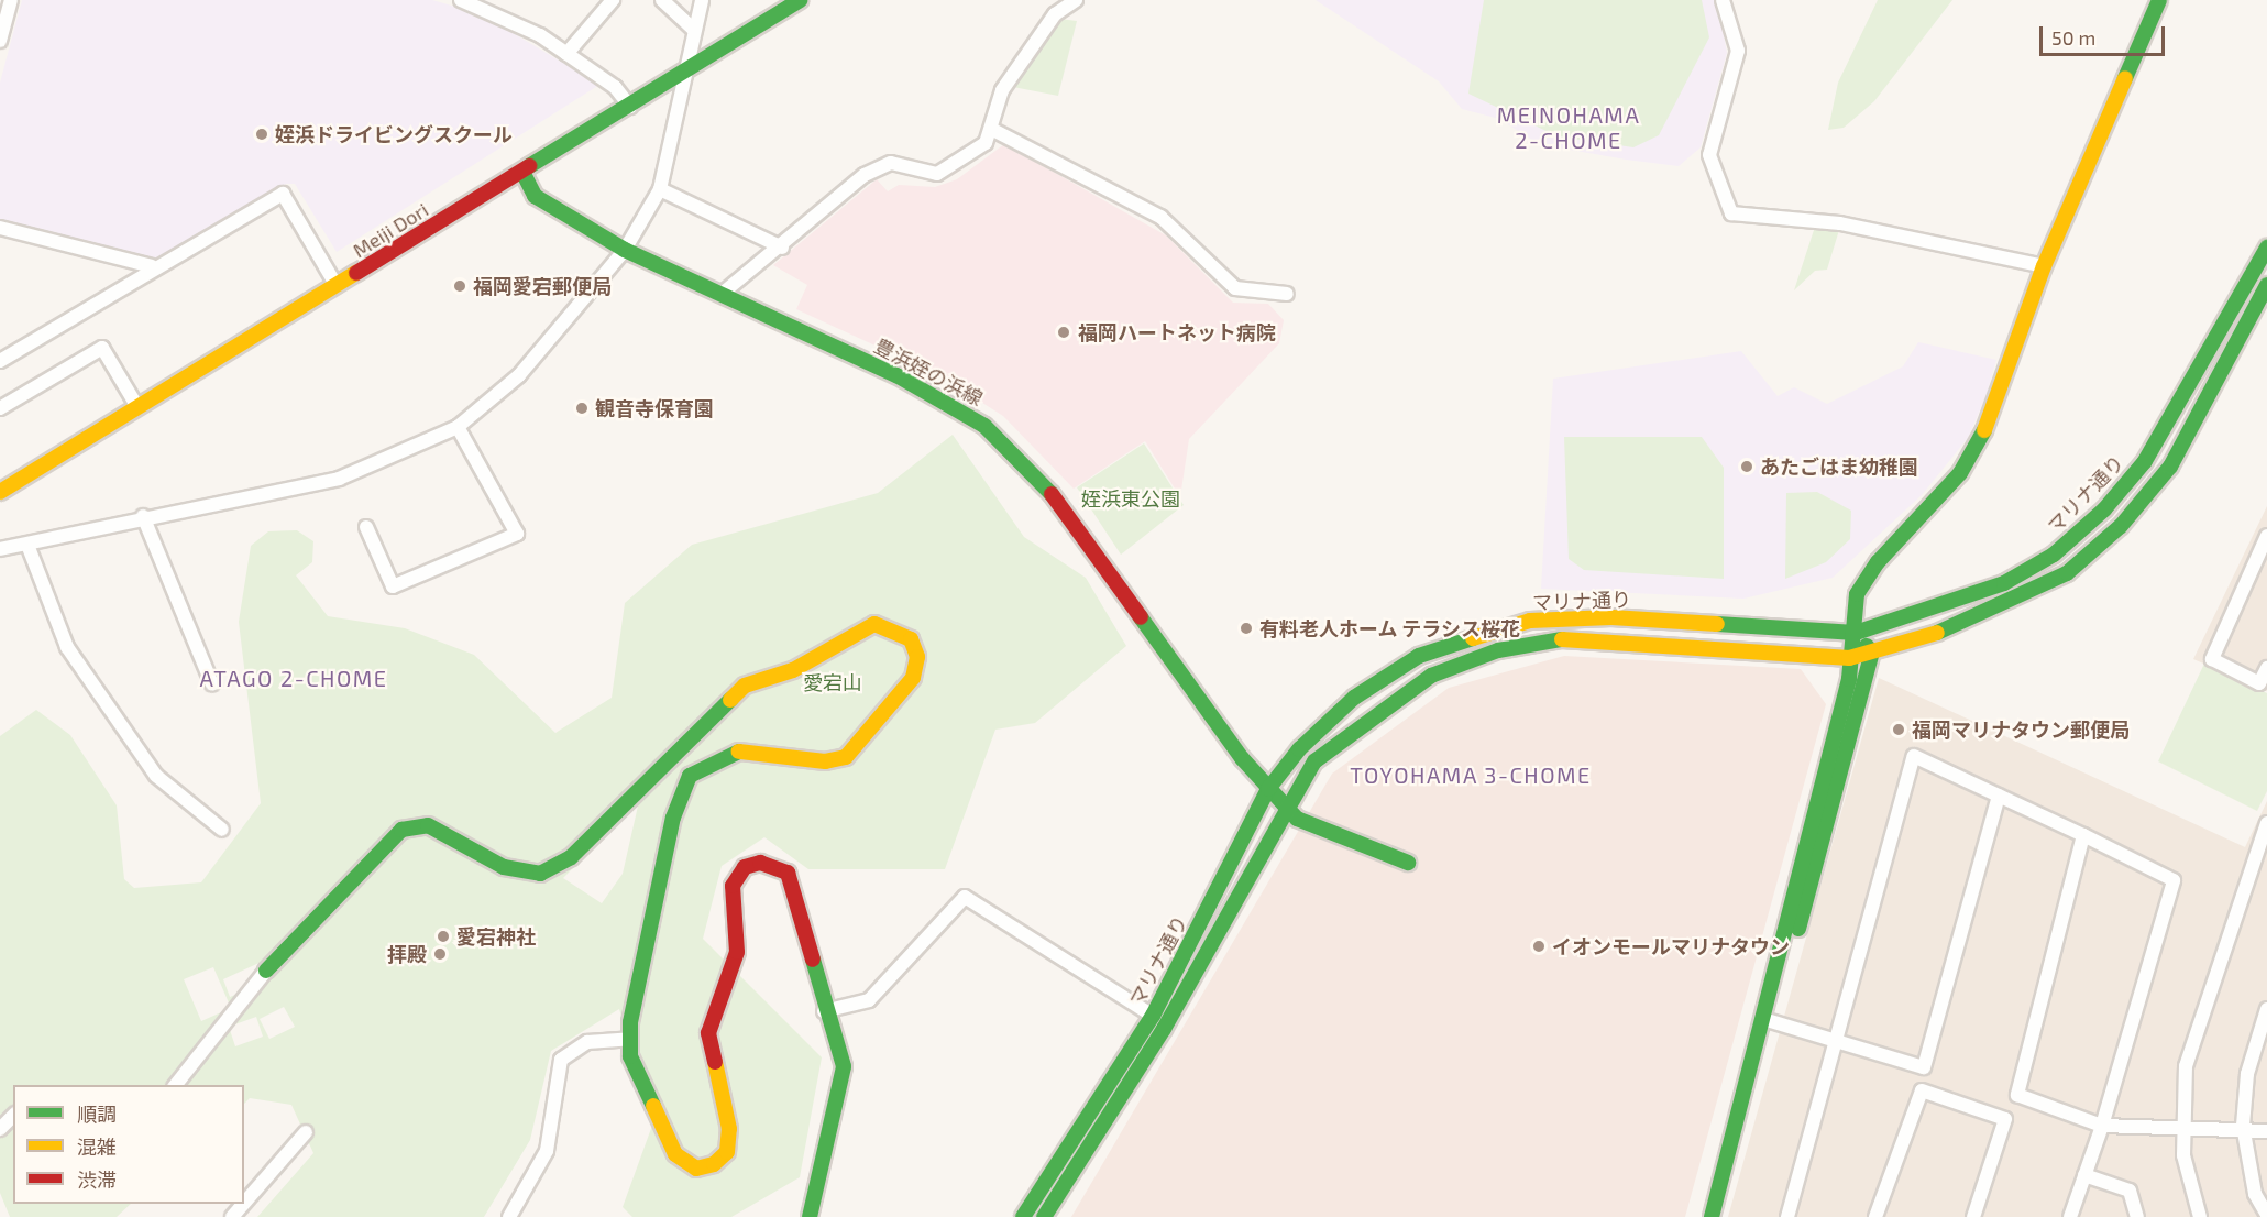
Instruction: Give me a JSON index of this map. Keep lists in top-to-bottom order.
{
  "streets": {
    "street": ["Meiji Dori", "豊浜姪の浜線", "マリナ通り"]
  },
  "crossings": [
    ["Meiji Dori", "豊浜姪の浜線"],
    ["豊浜姪の浜線", "マリナ通り"]
  ],
  "districts": ["MEINOHAMA 2-CHOME", "ATAGO 2-CHOME", "TOYOHAMA 3-CHOME"],
  "parks": ["姪浜東公園", "愛宕山"],
  "places": [
    "姪浜ドライビングスクール",
    "福岡愛宕郵便局",
    "福岡ハートネット病院",
    "観音寺保育園",
    "あたごはま幼稚園",
    "有料老人ホーム テラシス桜花",
    "福岡マリナタウン郵便局",
    "愛宕神社",
    "イオンモールマリナタウン",
    "拝殿"
  ],
  "legend": ["順調", "混雑", "渋滞"],
  "scale_bar": "50 m"
}
